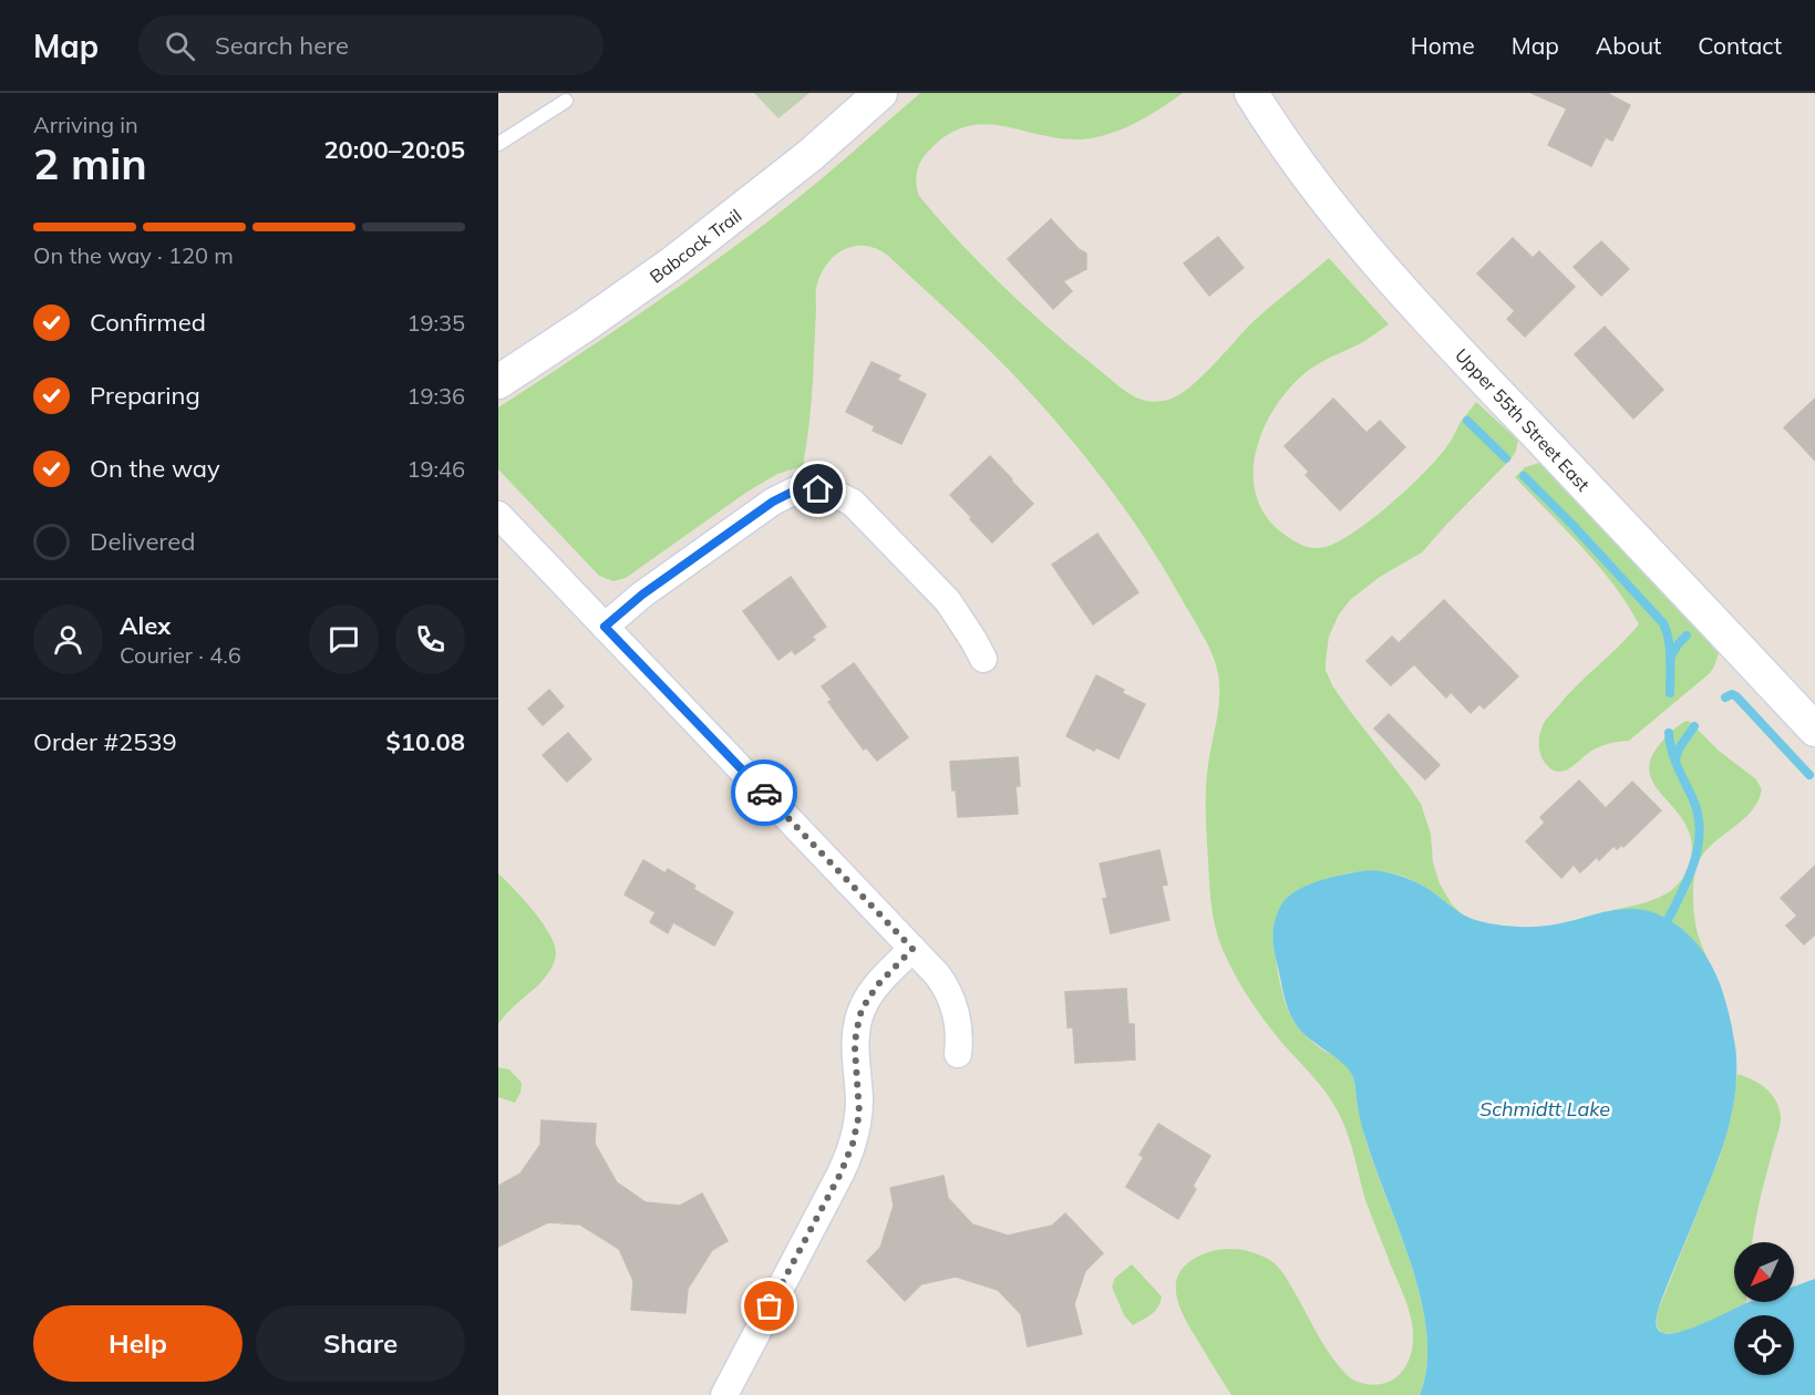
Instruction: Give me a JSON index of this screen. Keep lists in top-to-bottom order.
{
  "streets": {
    "street": ["Babcock Trail", "Upper 55th Street East"]
  },
  "water": ["Schmidtt Lake"],
  "north": "bottom left",
  "page": {
    "header": "Map",
    "search": "Search here",
    "nav": [
      "Home",
      "Map",
      "About",
      "Contact"
    ],
    "heading": ["2 min", "Arriving in", "20:00–20:05"],
    "panel": [
      "Alex",
      "Courier · 4.6",
      "Order #2539",
      "$10.08"
    ],
    "bar": "On the way · 120 m",
    "list": [
      ["Confirmed", "19:35"],
      ["Preparing", "19:36"],
      ["On the way", "19:46"],
      "Delivered"
    ],
    "buttons": ["Help", "Share"]
  }
}
